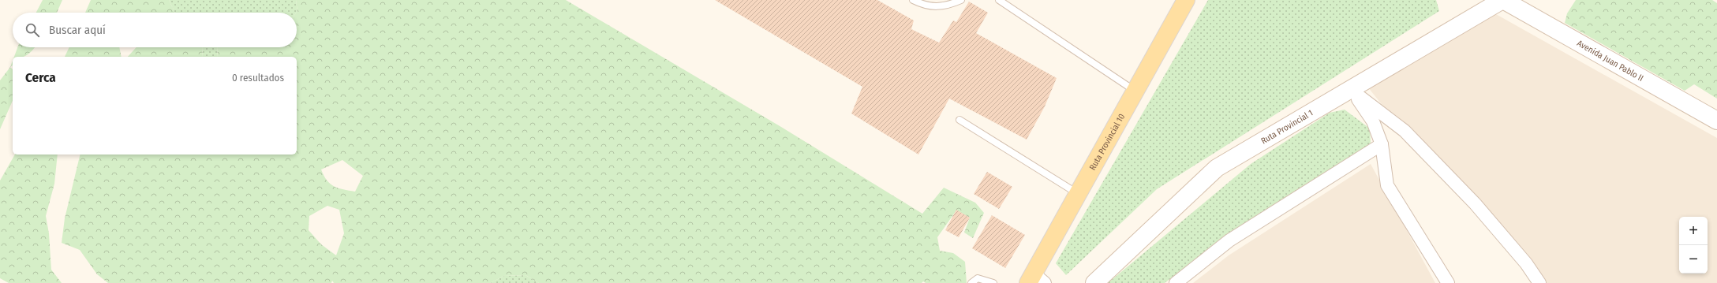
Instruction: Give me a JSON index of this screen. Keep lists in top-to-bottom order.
{
  "streets": {
    "main road": ["Avenida Juan Pablo II", "Ruta Provincial 1", "Ruta Provincial 10"]
  },
  "crossings": [
    ["Avenida Juan Pablo II", "Ruta Provincial 1"]
  ],
  "page": {
    "search": "Buscar aquí",
    "heading": ["Cerca", "0 resultados"],
    "map_buttons": ["+", "−"]
  }
}
